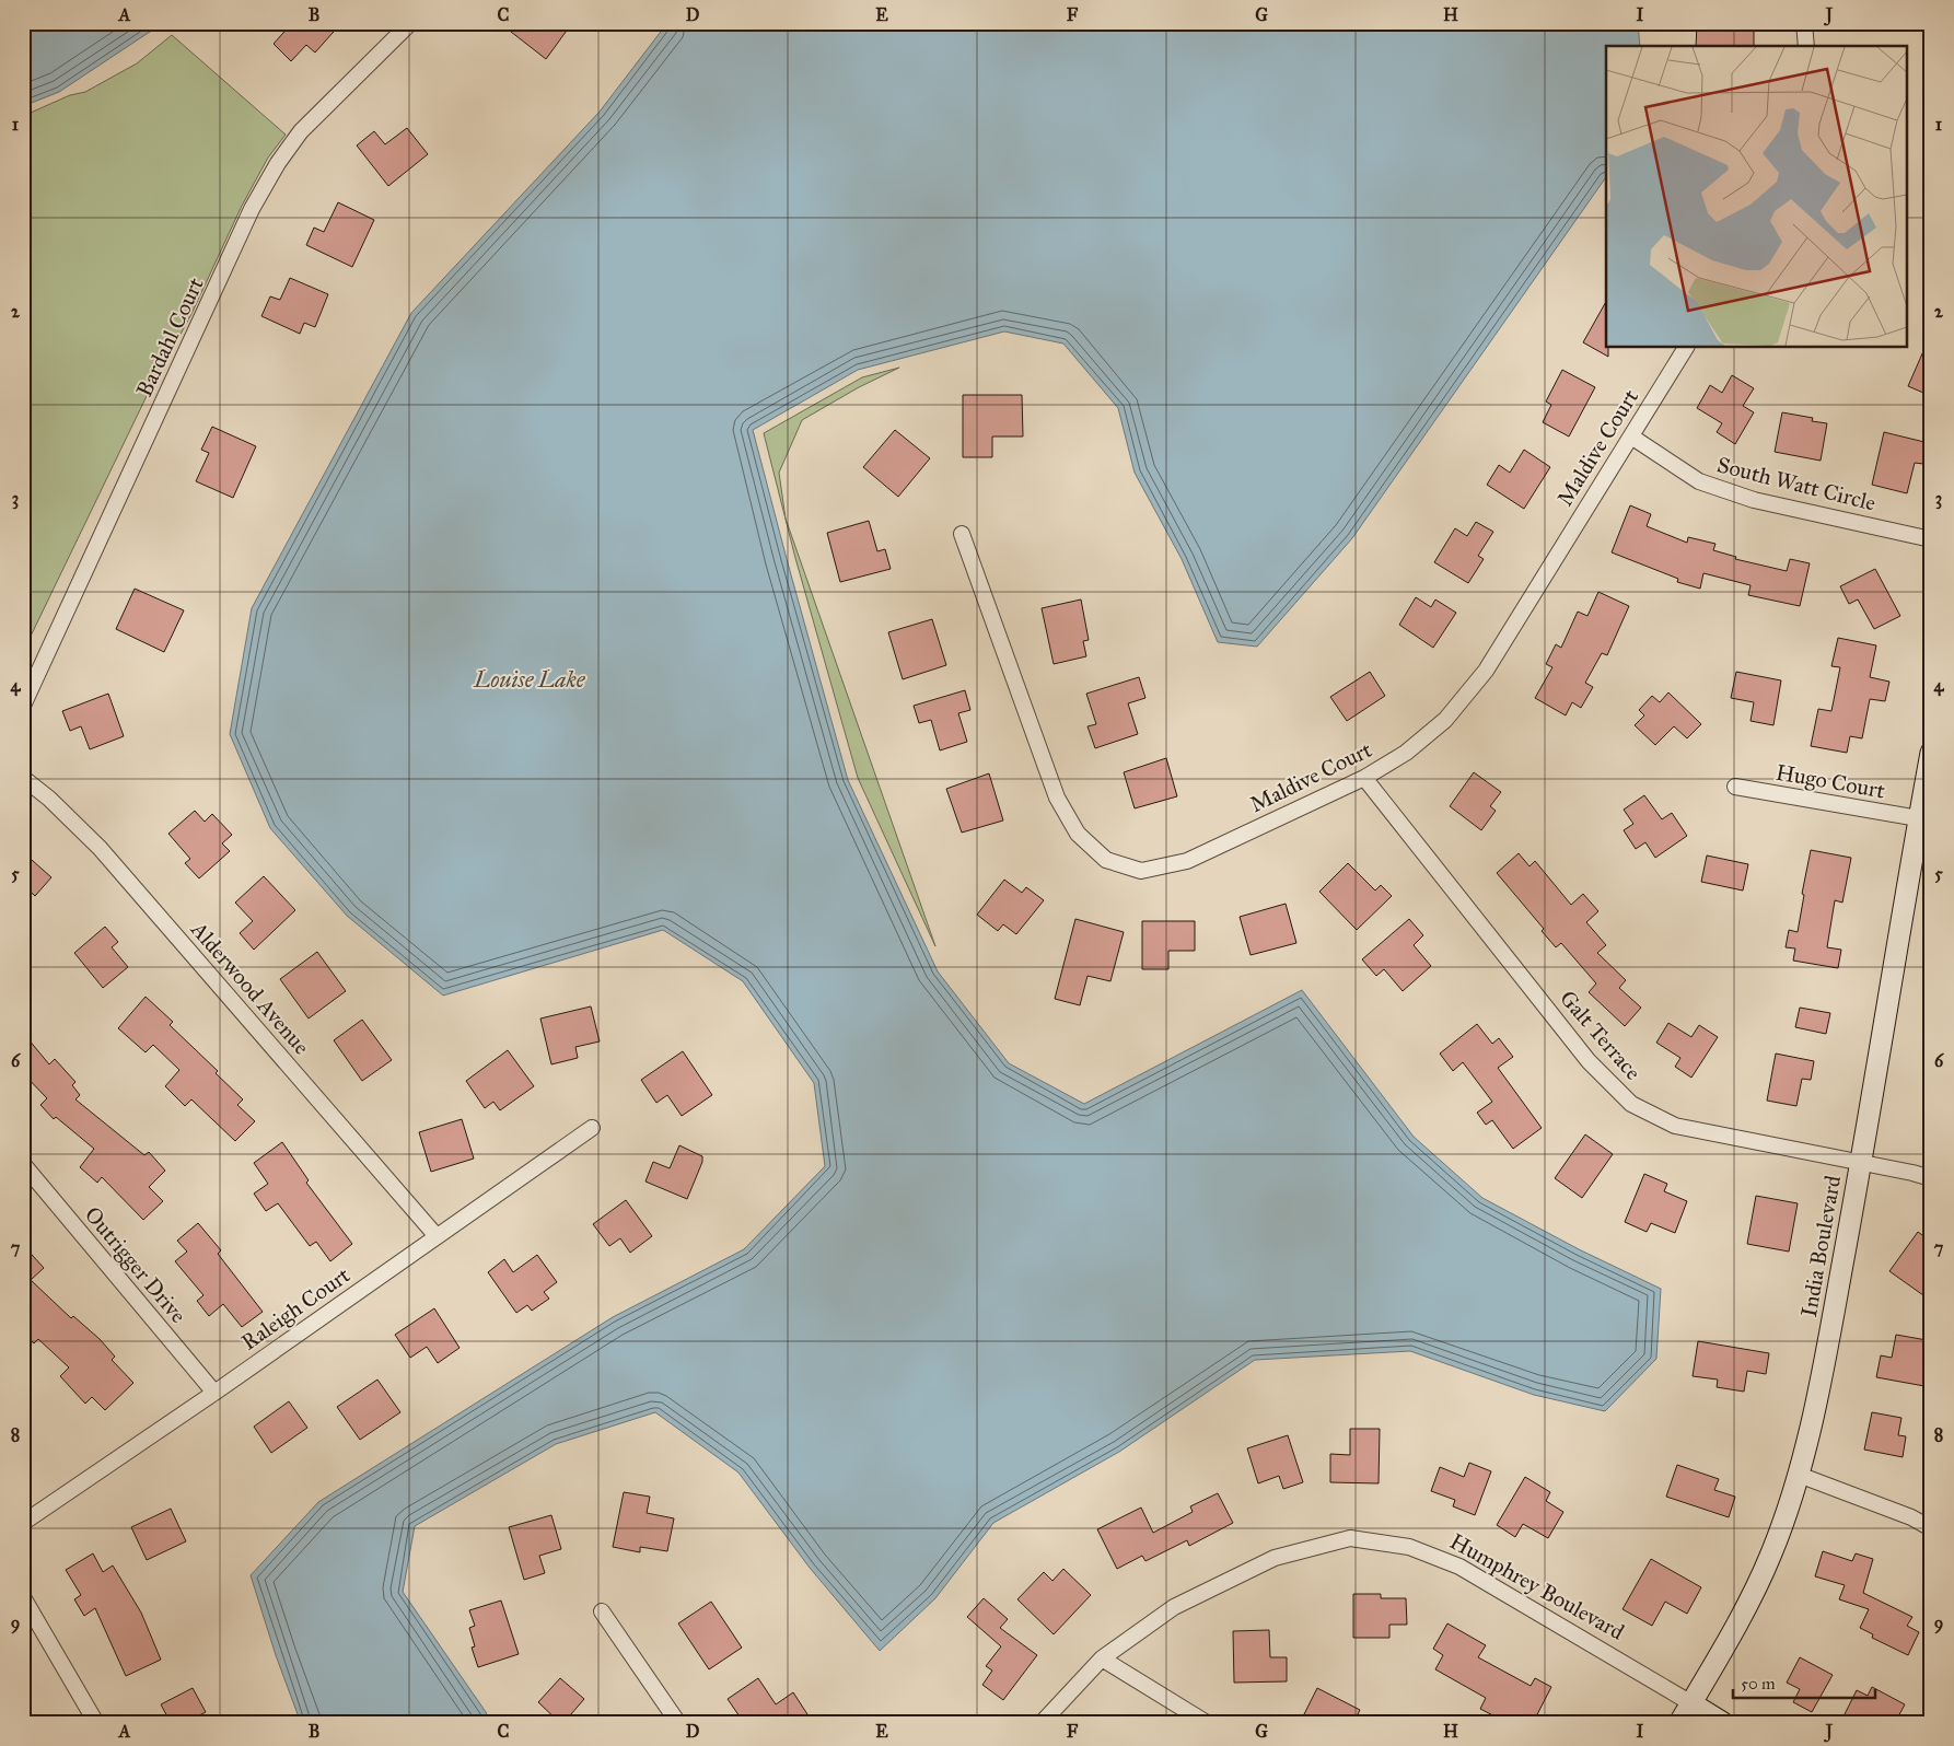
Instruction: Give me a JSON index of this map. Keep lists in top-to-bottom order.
{
  "streets": {
    "street": [
      "Bardahl Court",
      "Maldive Court",
      "South Watt Circle",
      "Hugo Court",
      "Alderwood Avenue",
      "Galt Terrace",
      "India Boulevard",
      "Outrigger Drive",
      "Raleigh Court",
      "Humphrey Boulevard"
    ]
  },
  "crossings": [
    ["Maldive Court", "South Watt Circle"],
    ["Maldive Court", "Galt Terrace"],
    ["Hugo Court", "India Boulevard"],
    ["Alderwood Avenue", "Raleigh Court"],
    ["Galt Terrace", "India Boulevard"],
    ["India Boulevard", "Humphrey Boulevard"],
    ["Outrigger Drive", "Raleigh Court"]
  ],
  "water": ["Louise Lake"],
  "scale_bar": "50 m",
  "grid": {
    "columns": [
      "A",
      "B",
      "C",
      "D",
      "E",
      "F",
      "G",
      "H",
      "I",
      "J"
    ],
    "rows": [
      "1",
      "2",
      "3",
      "4",
      "5",
      "6",
      "7",
      "8",
      "9"
    ]
  }
}
